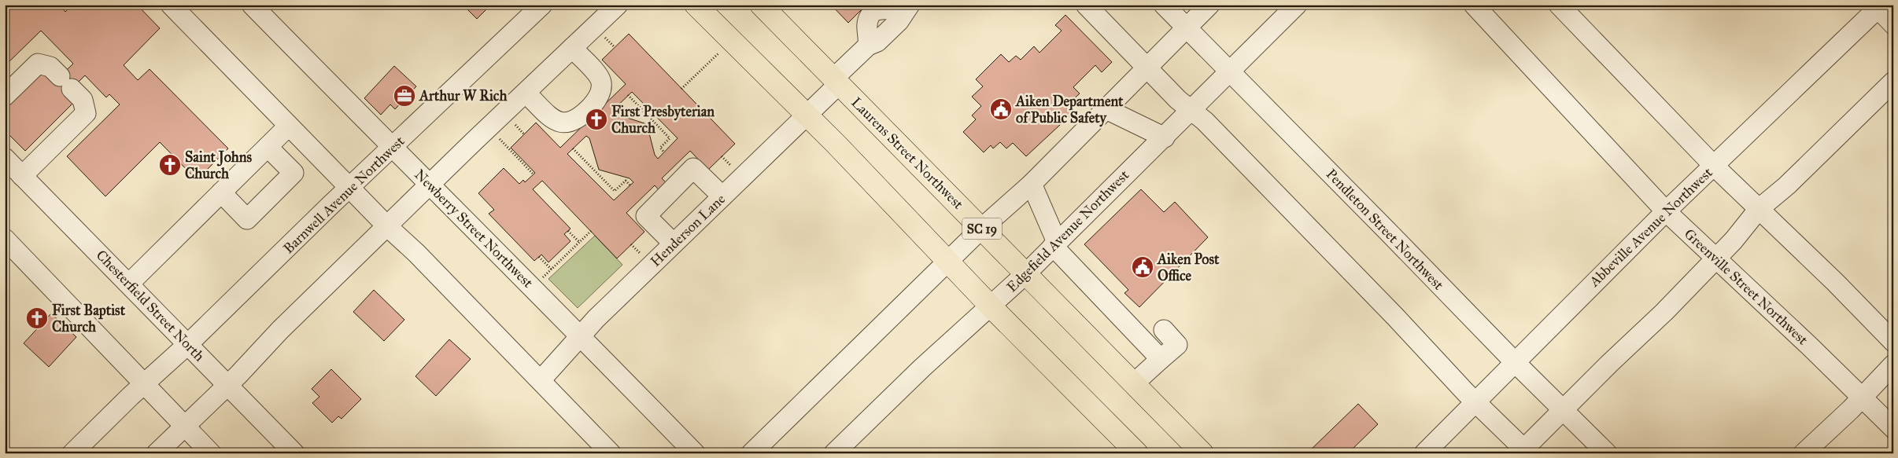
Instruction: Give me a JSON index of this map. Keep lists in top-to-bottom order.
{
  "streets": {
    "main road": ["Laurens Street Northwest", "SC 19"],
    "street": [
      "Barnwell Avenue Northwest",
      "Abbeville Avenue Northwest",
      "Newberry Street Northwest",
      "Pendleton Street Northwest",
      "Henderson Lane",
      "Edgefield Avenue Northwest",
      "Greenville Street Northwest",
      "Chesterfield Street North"
    ]
  },
  "crossings": [
    ["Laurens Street Northwest", "Henderson Lane"],
    ["Laurens Street Northwest", "Edgefield Avenue Northwest"],
    ["Barnwell Avenue Northwest", "Newberry Street Northwest"],
    ["Barnwell Avenue Northwest", "Chesterfield Street North"],
    ["Abbeville Avenue Northwest", "Pendleton Street Northwest"],
    ["Abbeville Avenue Northwest", "Greenville Street Northwest"],
    ["Newberry Street Northwest", "Henderson Lane"],
    ["Pendleton Street Northwest", "Edgefield Avenue Northwest"]
  ],
  "places": {
    "office": ["Arthur W Rich"],
    "public building": ["Aiken Department of Public Safety", "Aiken Post Office"],
    "church": ["First Presbyterian Church", "Saint Johns Church", "First Baptist Church"]
  }
}
